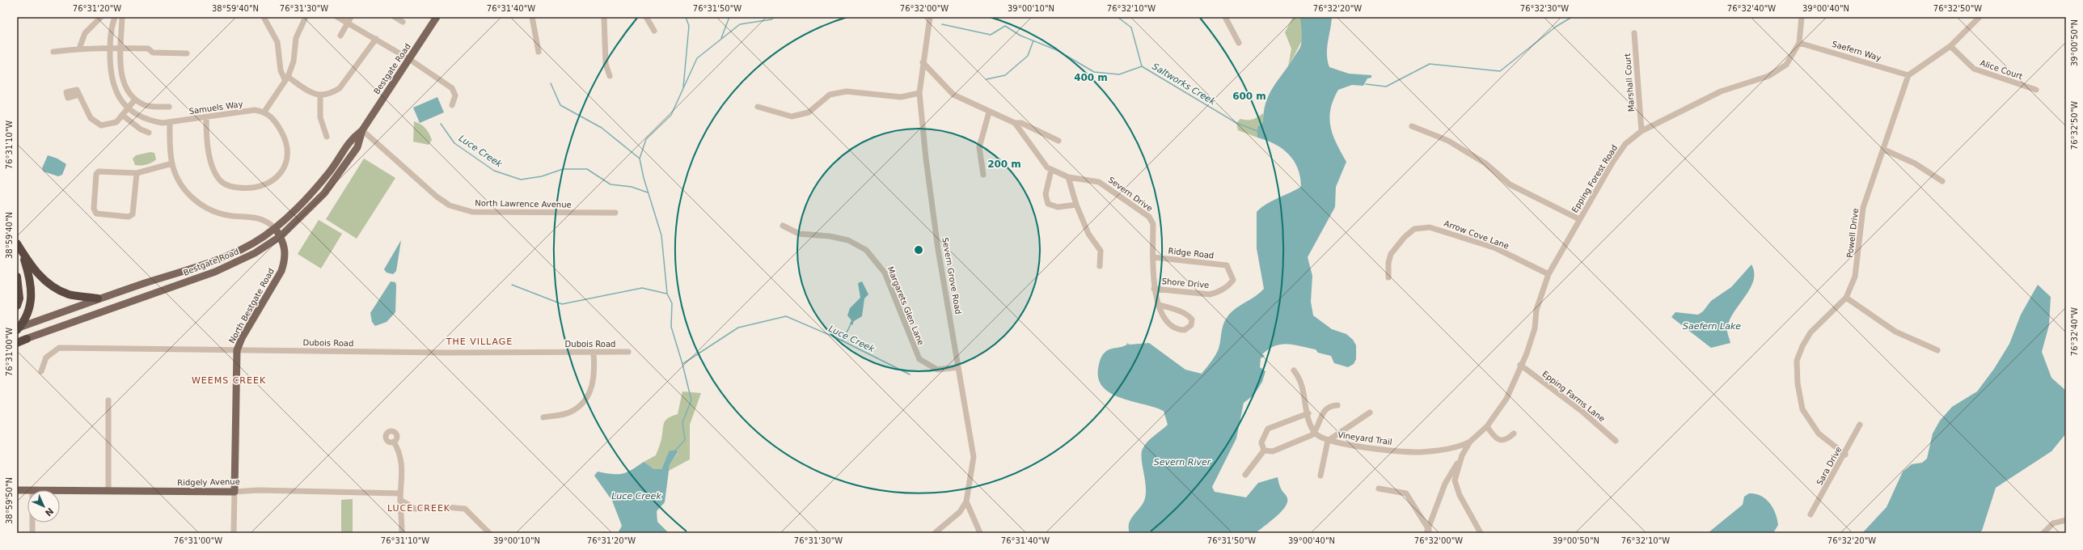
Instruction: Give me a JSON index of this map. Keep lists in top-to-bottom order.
{
  "streets": {
    "main road": ["Bestgate Road", "North Bestgate Road", "Ridgely Avenue"],
    "street": [
      "Saefern Way",
      "Alice Court",
      "Marshall Court",
      "Samuels Way",
      "Epping Forest Road",
      "Severn Drive",
      "North Lawrence Avenue",
      "Powell Drive",
      "Arrow Cove Lane",
      "Ridge Road",
      "Severn Grove Road",
      "Shore Drive",
      "Margarets Glen Lane",
      "Dubois Road",
      "Epping Farms Lane",
      "Vineyard Trail",
      "Sara Drive"
    ]
  },
  "crossings": [
    ["Saefern Way", "Epping Forest Road"],
    ["Saefern Way", "Powell Drive"],
    ["Bestgate Road", "North Lawrence Avenue"],
    ["Bestgate Road", "North Bestgate Road"],
    ["Marshall Court", "Epping Forest Road"],
    ["Epping Forest Road", "Arrow Cove Lane"],
    ["Epping Forest Road", "Epping Farms Lane"],
    ["Epping Forest Road", "Vineyard Trail"],
    ["Severn Drive", "Ridge Road"],
    ["Severn Drive", "Shore Drive"],
    ["Powell Drive", "Sara Drive"],
    ["Ridge Road", "Shore Drive"],
    ["Severn Grove Road", "Margarets Glen Lane"],
    ["North Bestgate Road", "Dubois Road"],
    ["North Bestgate Road", "Ridgely Avenue"]
  ],
  "districts": ["THE VILLAGE", "WEEMS CREEK", "LUCE CREEK"],
  "water": [
    "Saltworks Creek",
    "Luce Creek",
    "Saefern Lake",
    "Severn River"
  ],
  "north": "bottom right",
  "coordinates": [
    "76°31'20\"W",
    "38°59'40\"N",
    "76°31'30\"W",
    "76°31'40\"W",
    "76°31'50\"W",
    "76°32'00\"W",
    "39°00'10\"N",
    "76°32'10\"W",
    "76°32'20\"W",
    "76°32'30\"W",
    "76°32'40\"W",
    "39°00'40\"N",
    "76°32'50\"W",
    "39°00'50\"N",
    "76°31'10\"W",
    "76°31'00\"W",
    "38°59'50\"N"
  ],
  "rings": ["400 m", "600 m", "200 m"]
}
